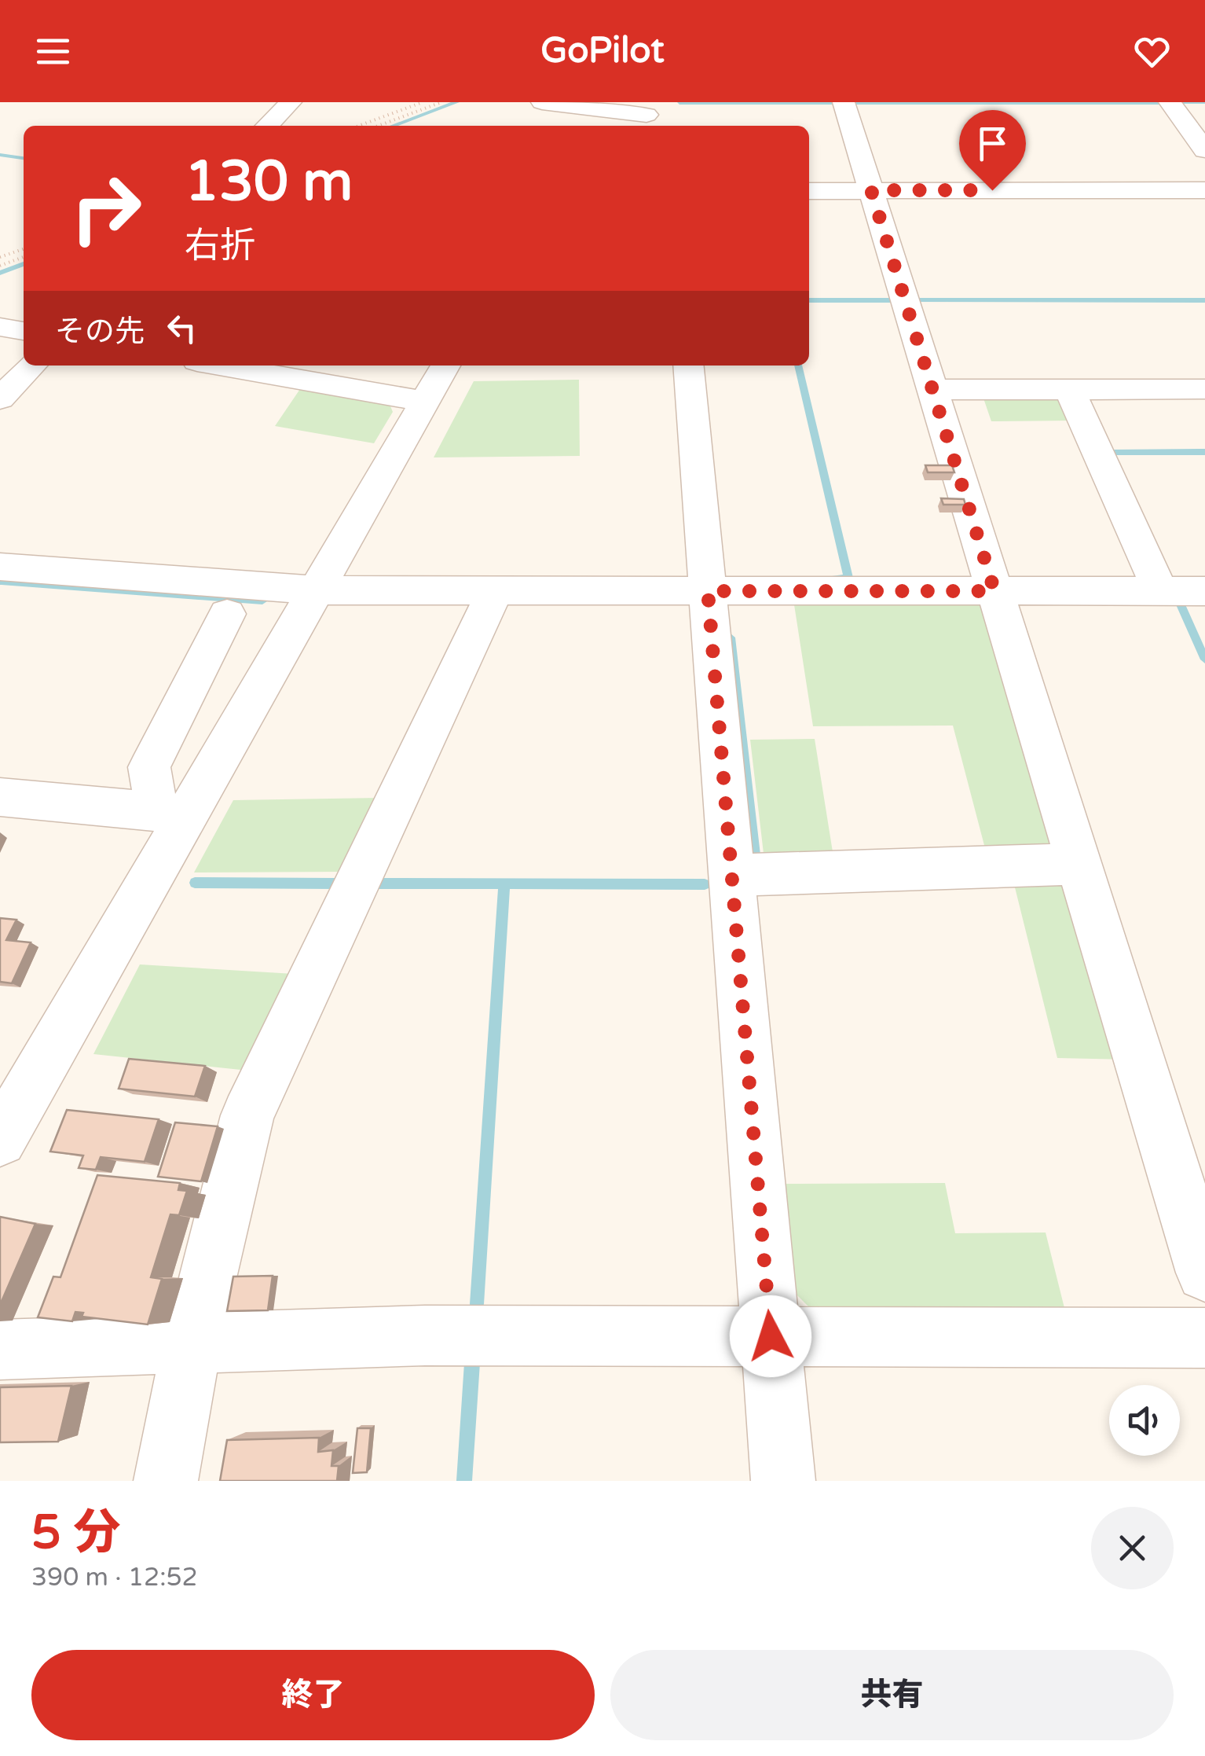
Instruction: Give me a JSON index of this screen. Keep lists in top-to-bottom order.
{
  "page": {
    "header": "GoPilot",
    "turn": ["130 m", "右折"],
    "then": "その先",
    "heading": ["5 分", "390 m · 12:52"],
    "buttons": ["終了", "共有"]
  }
}
